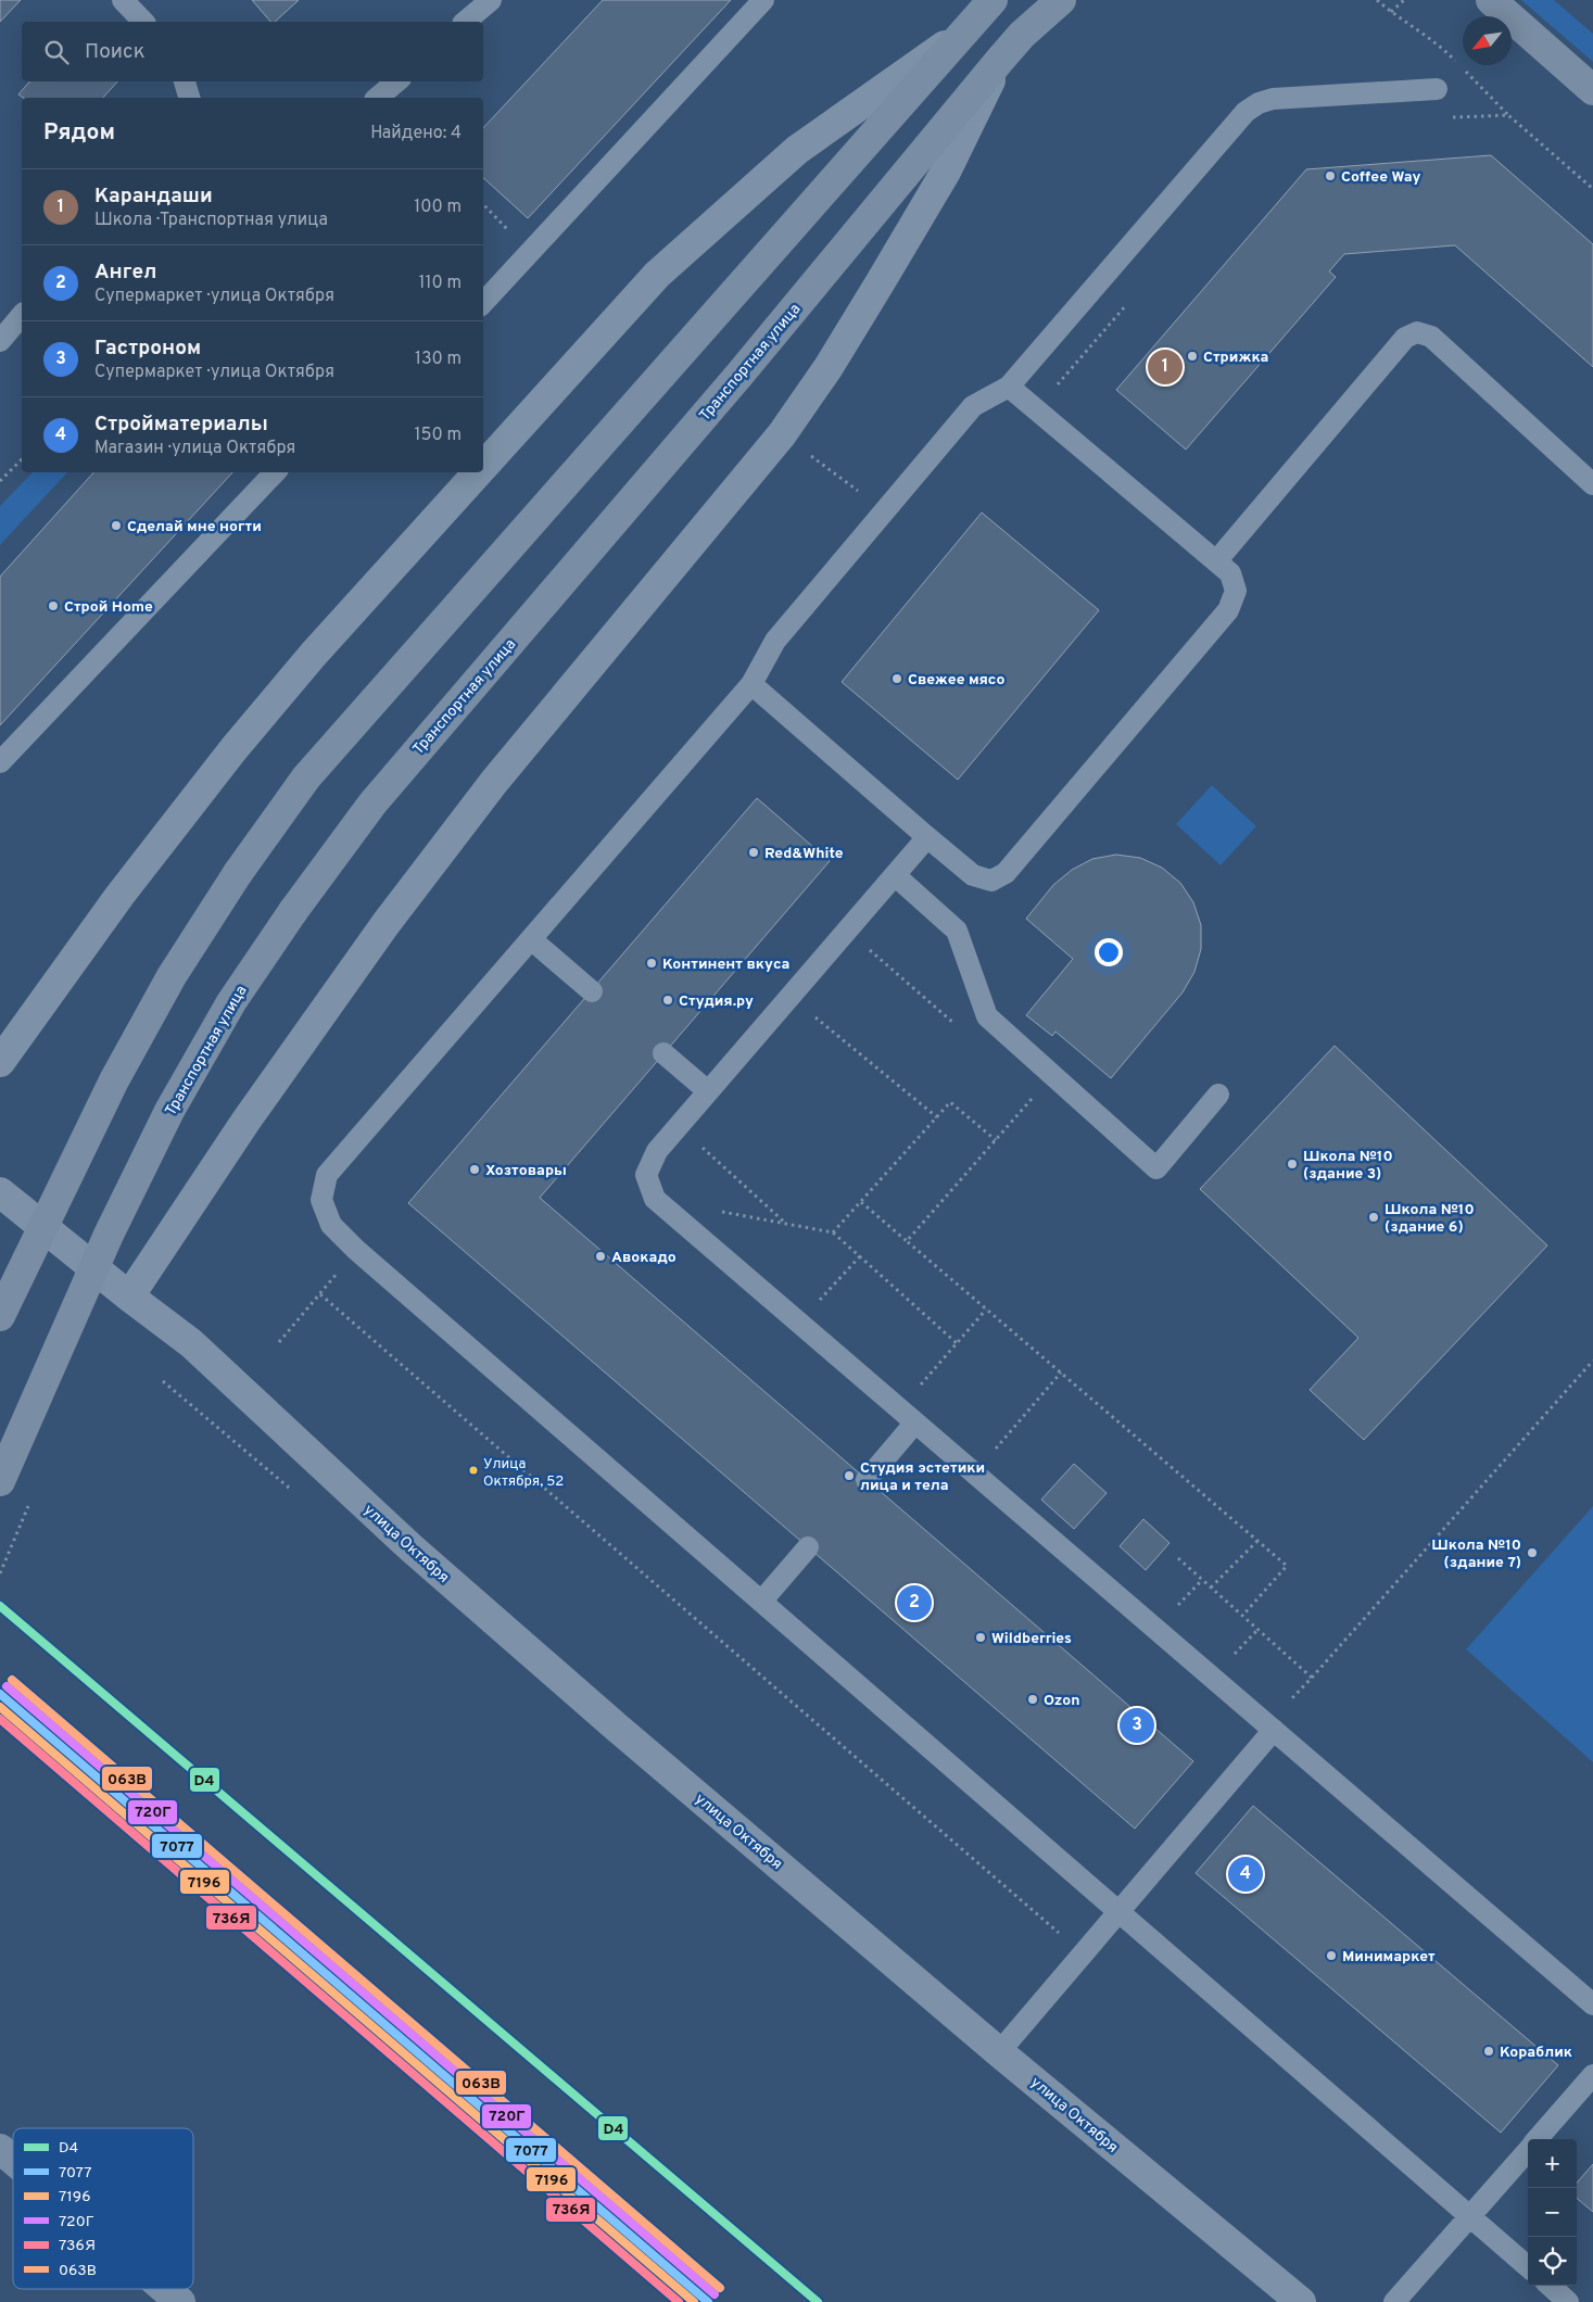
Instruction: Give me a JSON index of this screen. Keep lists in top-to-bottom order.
{
  "streets": {
    "street": ["Транспортная улица", "улица Октября"]
  },
  "places": [
    "Coffee Way",
    "Стрижка",
    "Сделай мне ногти",
    "Строй Home",
    "Свежее мясо",
    "Red&White",
    "Континент вкуса",
    "Студия.ру",
    "Школа №10 (здание 3)",
    "Хозтовары",
    "Школа №10 (здание 6)",
    "Авокадо",
    "Улица Октября, 52",
    "Студия эстетики лица и тела",
    "Школа №10 (здание 7)",
    "Wildberries",
    "Ozon",
    "Минимаркет",
    "Кораблик"
  ],
  "lines": [
    "transit line D4",
    "transit line 063В",
    "transit line 720Г",
    "transit line 7077",
    "transit line 7196",
    "transit line 736Я"
  ],
  "legend": [
    "D4",
    "7077",
    "7196",
    "720Г",
    "736Я",
    "063В"
  ],
  "north": "bottom left",
  "page": {
    "search": "Поиск",
    "heading": ["Рядом", "Найдено: 4"],
    "list": [
      {
        "mark": "1",
        "name": "Карандаши",
        "note": "Школа · Транспортная улица",
        "value": "100 m"
      },
      {
        "mark": "2",
        "name": "Ангел",
        "note": "Супермаркет · улица Октября",
        "value": "110 m"
      },
      {
        "mark": "3",
        "name": "Гастроном",
        "note": "Супермаркет · улица Октября",
        "value": "130 m"
      },
      {
        "mark": "4",
        "name": "Стройматериалы",
        "note": "Магазин · улица Октября",
        "value": "150 m"
      }
    ],
    "pins": [
      "1",
      "2",
      "3",
      "4"
    ],
    "map_buttons": ["+", "−"]
  }
}
